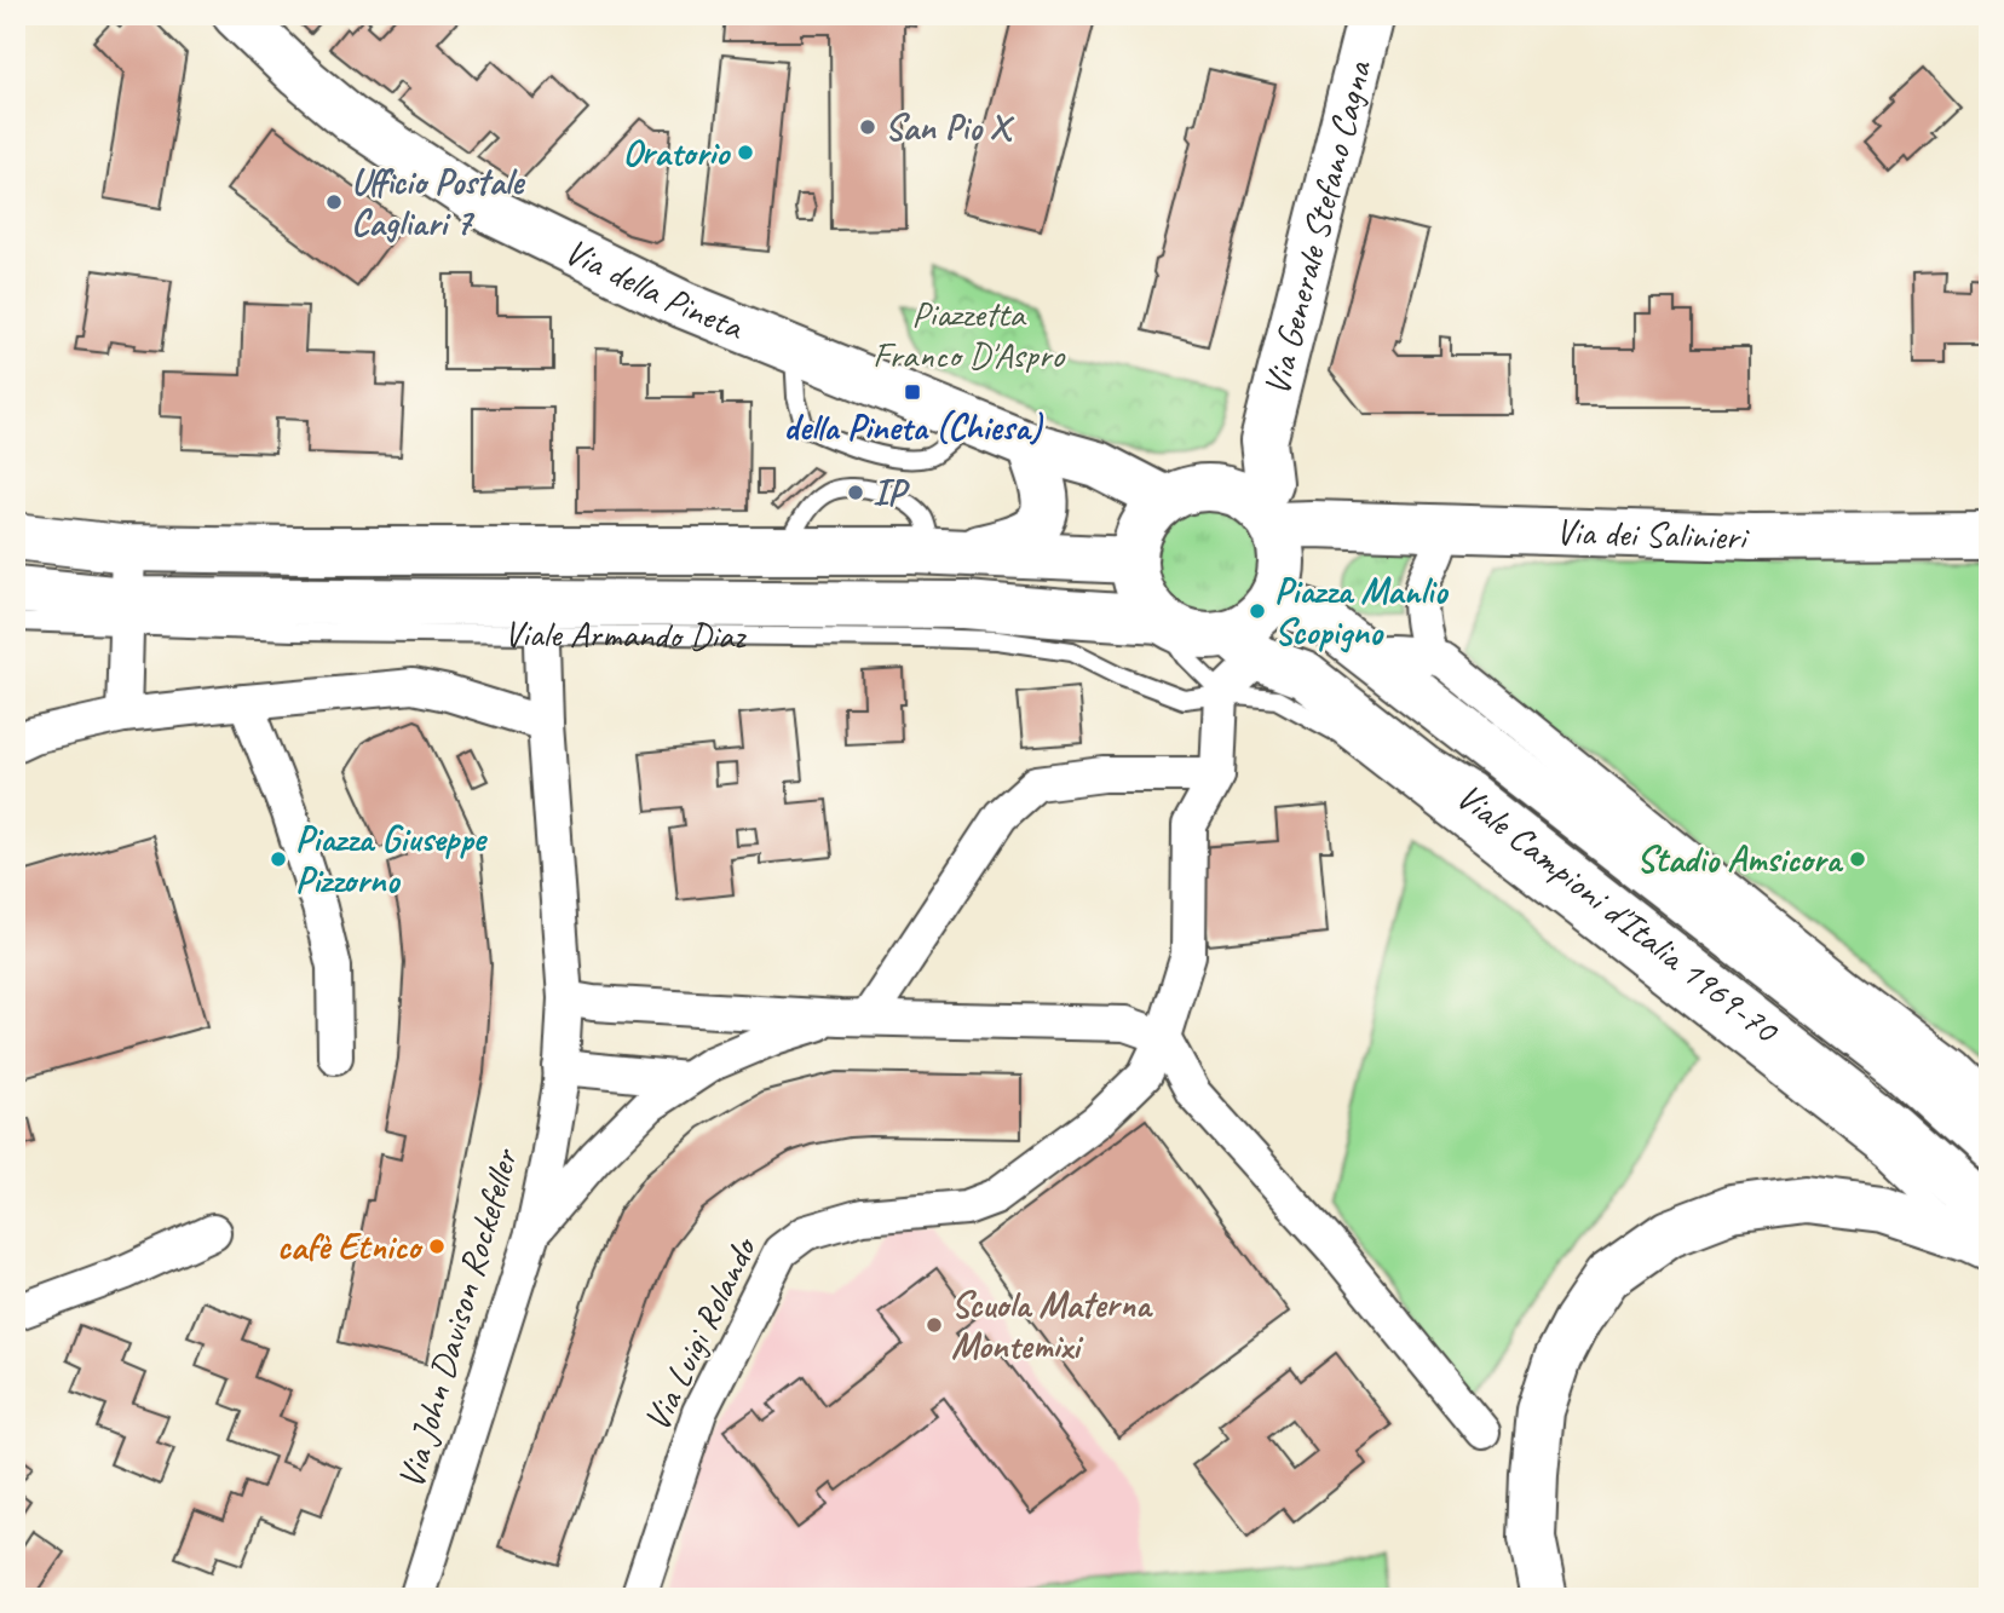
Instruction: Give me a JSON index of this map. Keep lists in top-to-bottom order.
{
  "streets": {
    "main road": [
      "Via Generale Stefano Cagna",
      "Via della Pineta",
      "Via dei Salinieri",
      "Viale Armando Diaz",
      "Viale Campioni d'Italia 1969-70"
    ],
    "street": ["Via John Davison Rockefeller", "Via Luigi Rolando"]
  },
  "crossings": [
    ["Via Generale Stefano Cagna", "Via della Pineta"],
    ["Via Generale Stefano Cagna", "Via dei Salinieri"],
    ["Via Generale Stefano Cagna", "Viale Armando Diaz"],
    ["Via Generale Stefano Cagna", "Viale Campioni d'Italia 1969-70"],
    ["Via della Pineta", "Via dei Salinieri"],
    ["Via della Pineta", "Viale Armando Diaz"],
    ["Via della Pineta", "Viale Campioni d'Italia 1969-70"],
    ["Via dei Salinieri", "Viale Armando Diaz"],
    ["Via dei Salinieri", "Viale Campioni d'Italia 1969-70"],
    ["Viale Armando Diaz", "Viale Campioni d'Italia 1969-70"],
    ["Viale Armando Diaz", "Via John Davison Rockefeller"],
    ["Viale Armando Diaz", "Via Luigi Rolando"]
  ],
  "parks": ["Piazzetta Franco D'Aspro"],
  "places": {
    "other": [
      "San Pio X",
      "Oratorio",
      "Ufficio Postale Cagliari 7",
      "IP",
      "Piazza Manlio Scopigno",
      "Piazza Giuseppe Pizzorno",
      "Stadio Amsicora",
      "cafè Etnico",
      "Scuola Materna Montemixi"
    ],
    "transit": ["della Pineta (Chiesa)"]
  }
}
